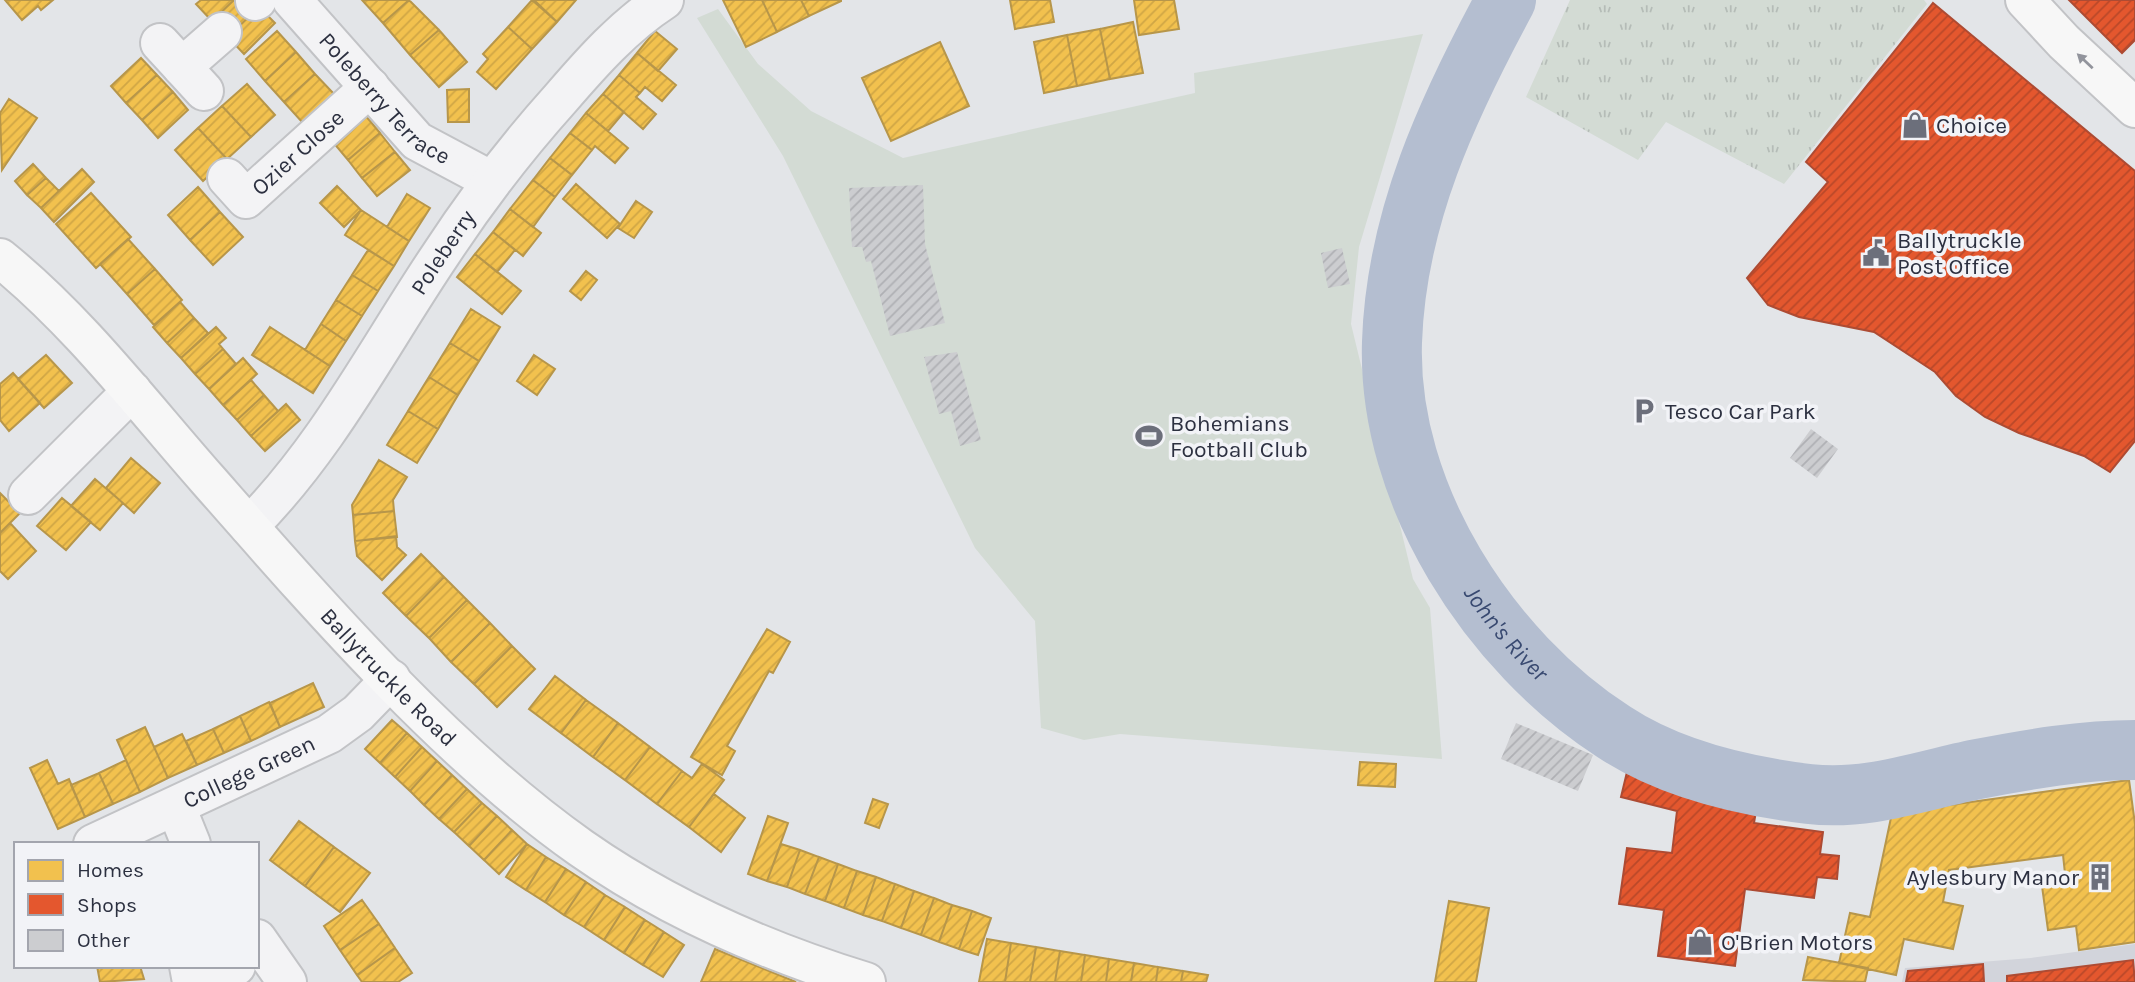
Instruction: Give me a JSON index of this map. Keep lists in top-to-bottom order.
{
  "streets": {
    "main road": ["Ballytruckle Road"],
    "street": [
      "Poleberry Terrace",
      "Ozier Close",
      "Poleberry",
      "College Green"
    ]
  },
  "crossings": [
    ["Poleberry Terrace", "Ozier Close"],
    ["Poleberry Terrace", "Poleberry"],
    ["Poleberry", "Ballytruckle Road"],
    ["Ballytruckle Road", "College Green"]
  ],
  "water": ["John's River"],
  "places": {
    "shop": ["Choice", "O'Brien Motors"],
    "public building": ["Ballytruckle Post Office"],
    "parking": ["Tesco Car Park"],
    "sports": ["Bohemians Football Club"],
    "building": ["Aylesbury Manor"]
  },
  "legend": ["Homes", "Shops", "Other"]
}
